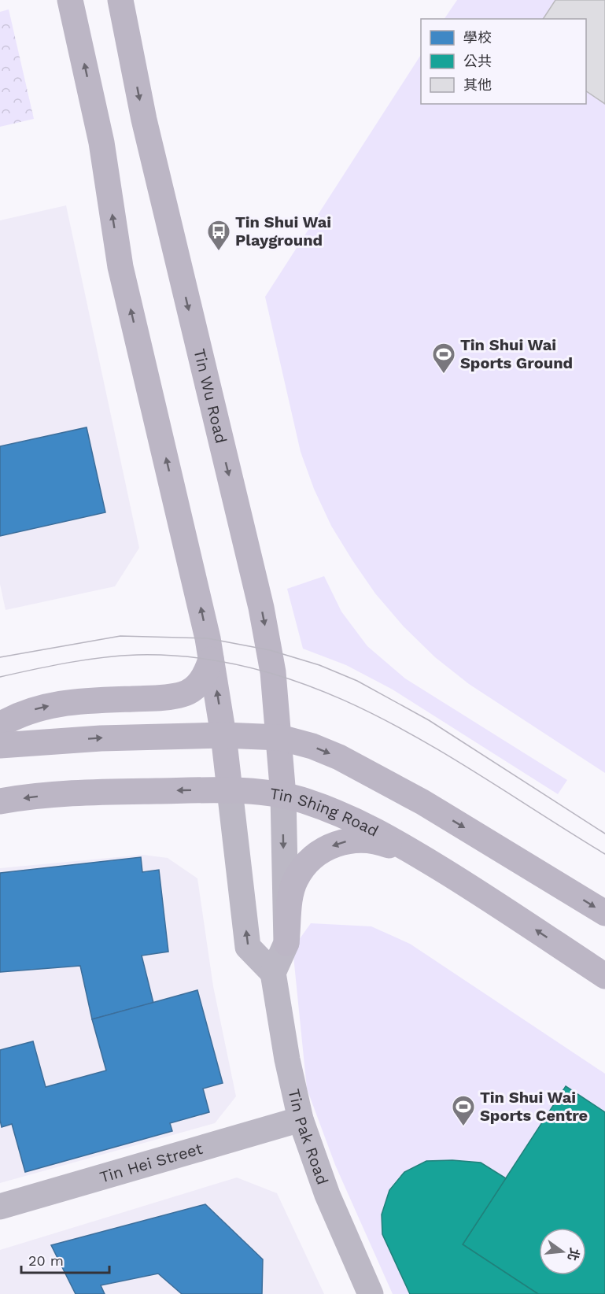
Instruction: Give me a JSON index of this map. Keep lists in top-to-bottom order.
{
  "streets": {
    "main road": ["Tin Wu Road", "Tin Shing Road"],
    "street": ["Tin Pak Road", "Tin Hei Street"]
  },
  "crossings": [
    ["Tin Wu Road", "Tin Shing Road"],
    ["Tin Pak Road", "Tin Hei Street"]
  ],
  "places": {
    "bus stop": ["Tin Shui Wai Playground"],
    "sports": ["Tin Shui Wai Sports Ground", "Tin Shui Wai Sports Centre"]
  },
  "legend": ["學校", "公共", "其他"],
  "scale_bar": "20 m",
  "north": "right"
}
